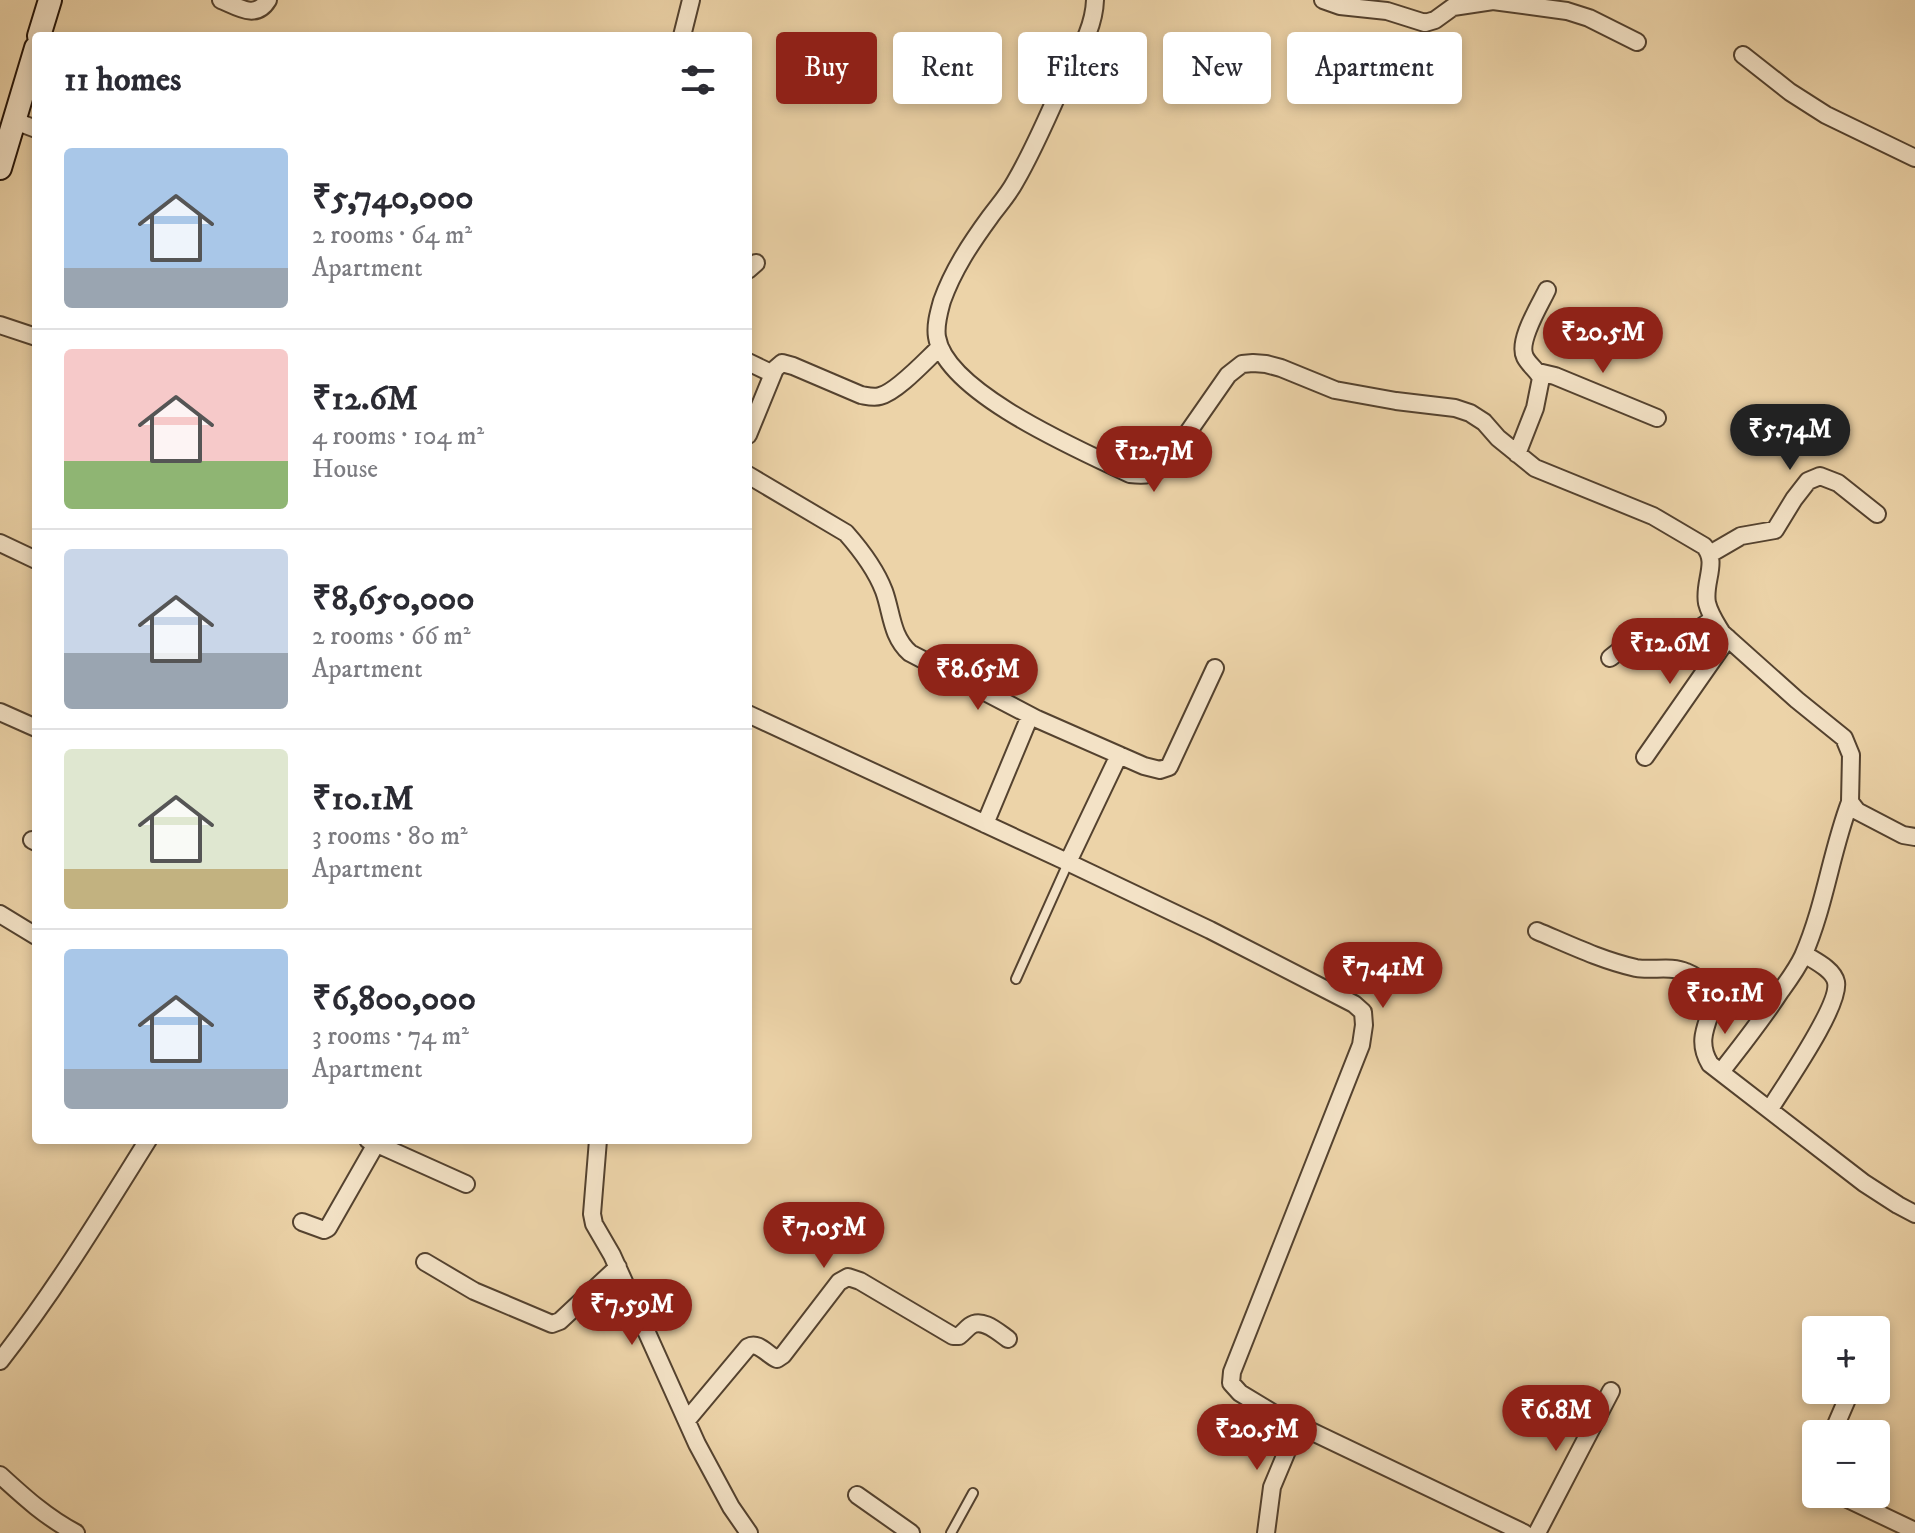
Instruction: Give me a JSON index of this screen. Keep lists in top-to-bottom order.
{
  "page": {
    "chip": [
      "Buy",
      "Rent",
      "Filters",
      "New",
      "Apartment"
    ],
    "heading": "11 homes",
    "list": [
      {
        "name": "₹5,740,000",
        "note": "2 rooms · 64 m² · Apartment"
      },
      {
        "name": "₹12.6M",
        "note": "4 rooms · 104 m² · House"
      },
      {
        "name": "₹8,650,000",
        "note": "2 rooms · 66 m² · Apartment"
      },
      {
        "name": "₹10.1M",
        "note": "3 rooms · 80 m² · Apartment"
      },
      {
        "name": "₹6,800,000",
        "note": "3 rooms · 74 m² · Apartment"
      }
    ],
    "price": [
      "₹20.5M",
      "₹5.74M",
      "₹12.7M",
      "₹12.6M",
      "₹8.65M",
      "₹7.41M",
      "₹10.1M",
      "₹7.05M",
      "₹7.59M",
      "₹6.8M",
      "₹20.5M"
    ],
    "map_buttons": ["+", "−"]
  }
}
